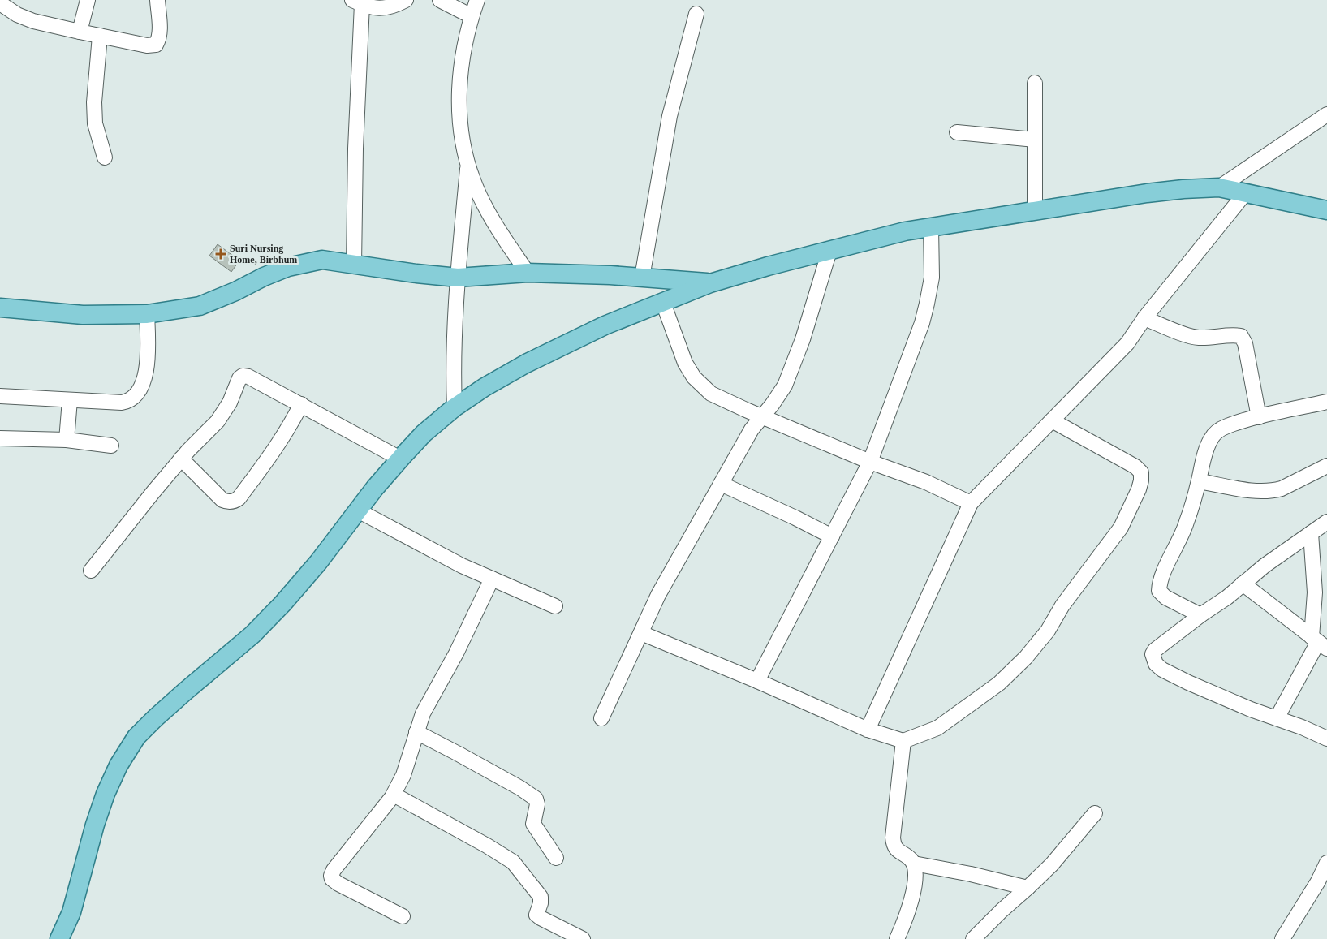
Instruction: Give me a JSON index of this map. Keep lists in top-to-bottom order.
{
  "places": {
    "health": ["Suri Nursing Home, Birbhum"]
  }
}
